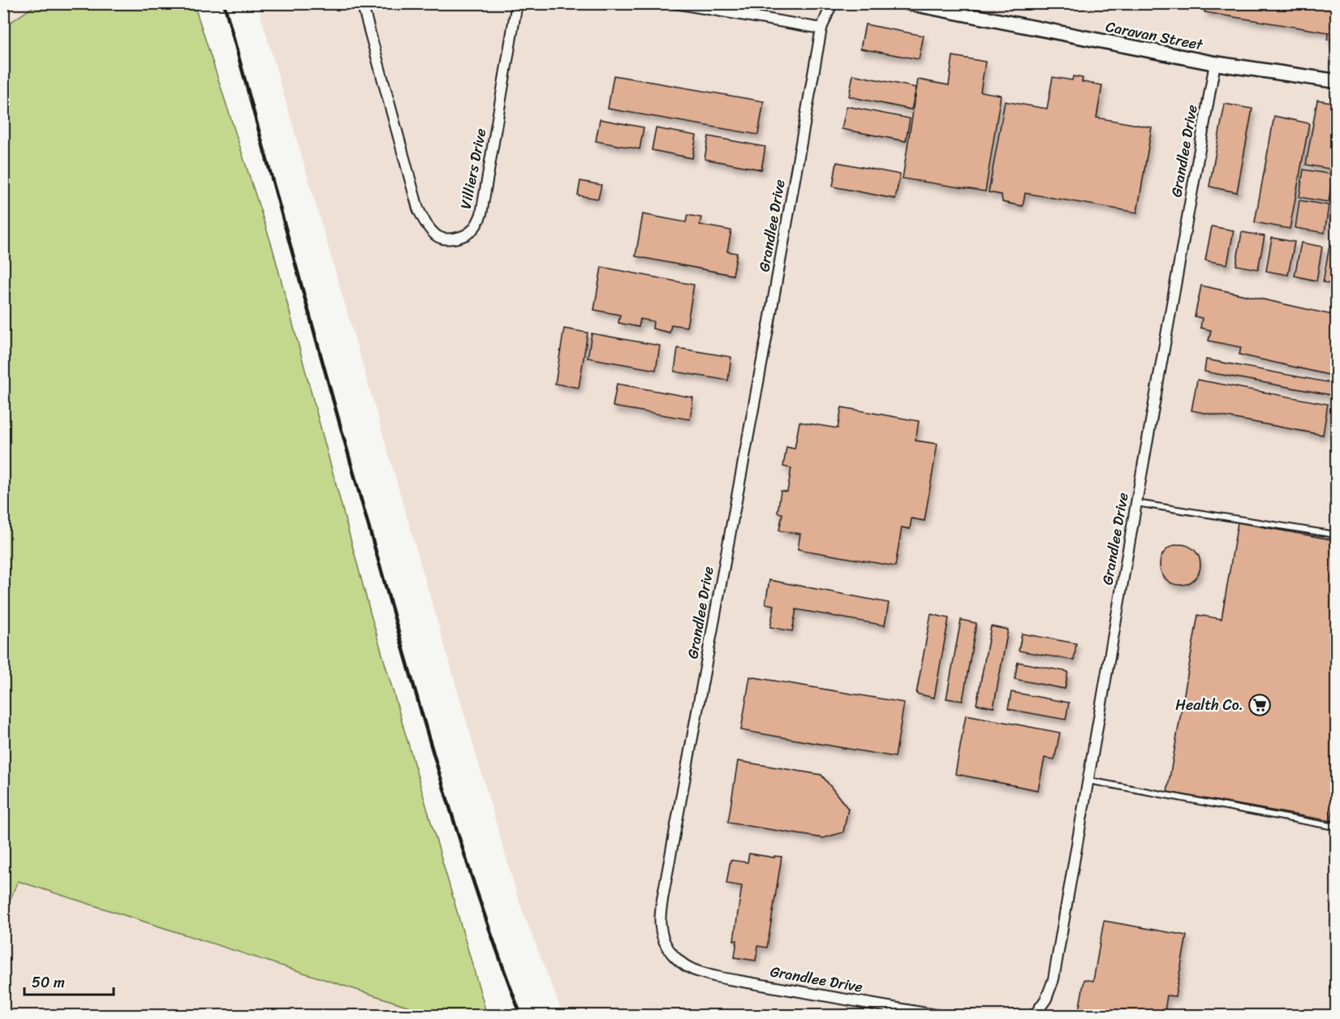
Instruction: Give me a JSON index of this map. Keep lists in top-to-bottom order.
{
  "streets": {
    "street": ["Caravan Street", "Grandlee Drive", "Villiers Drive"]
  },
  "crossings": [
    ["Caravan Street", "Grandlee Drive"]
  ],
  "places": {
    "supermarket": ["Health Co."]
  },
  "scale_bar": "50 m"
}
